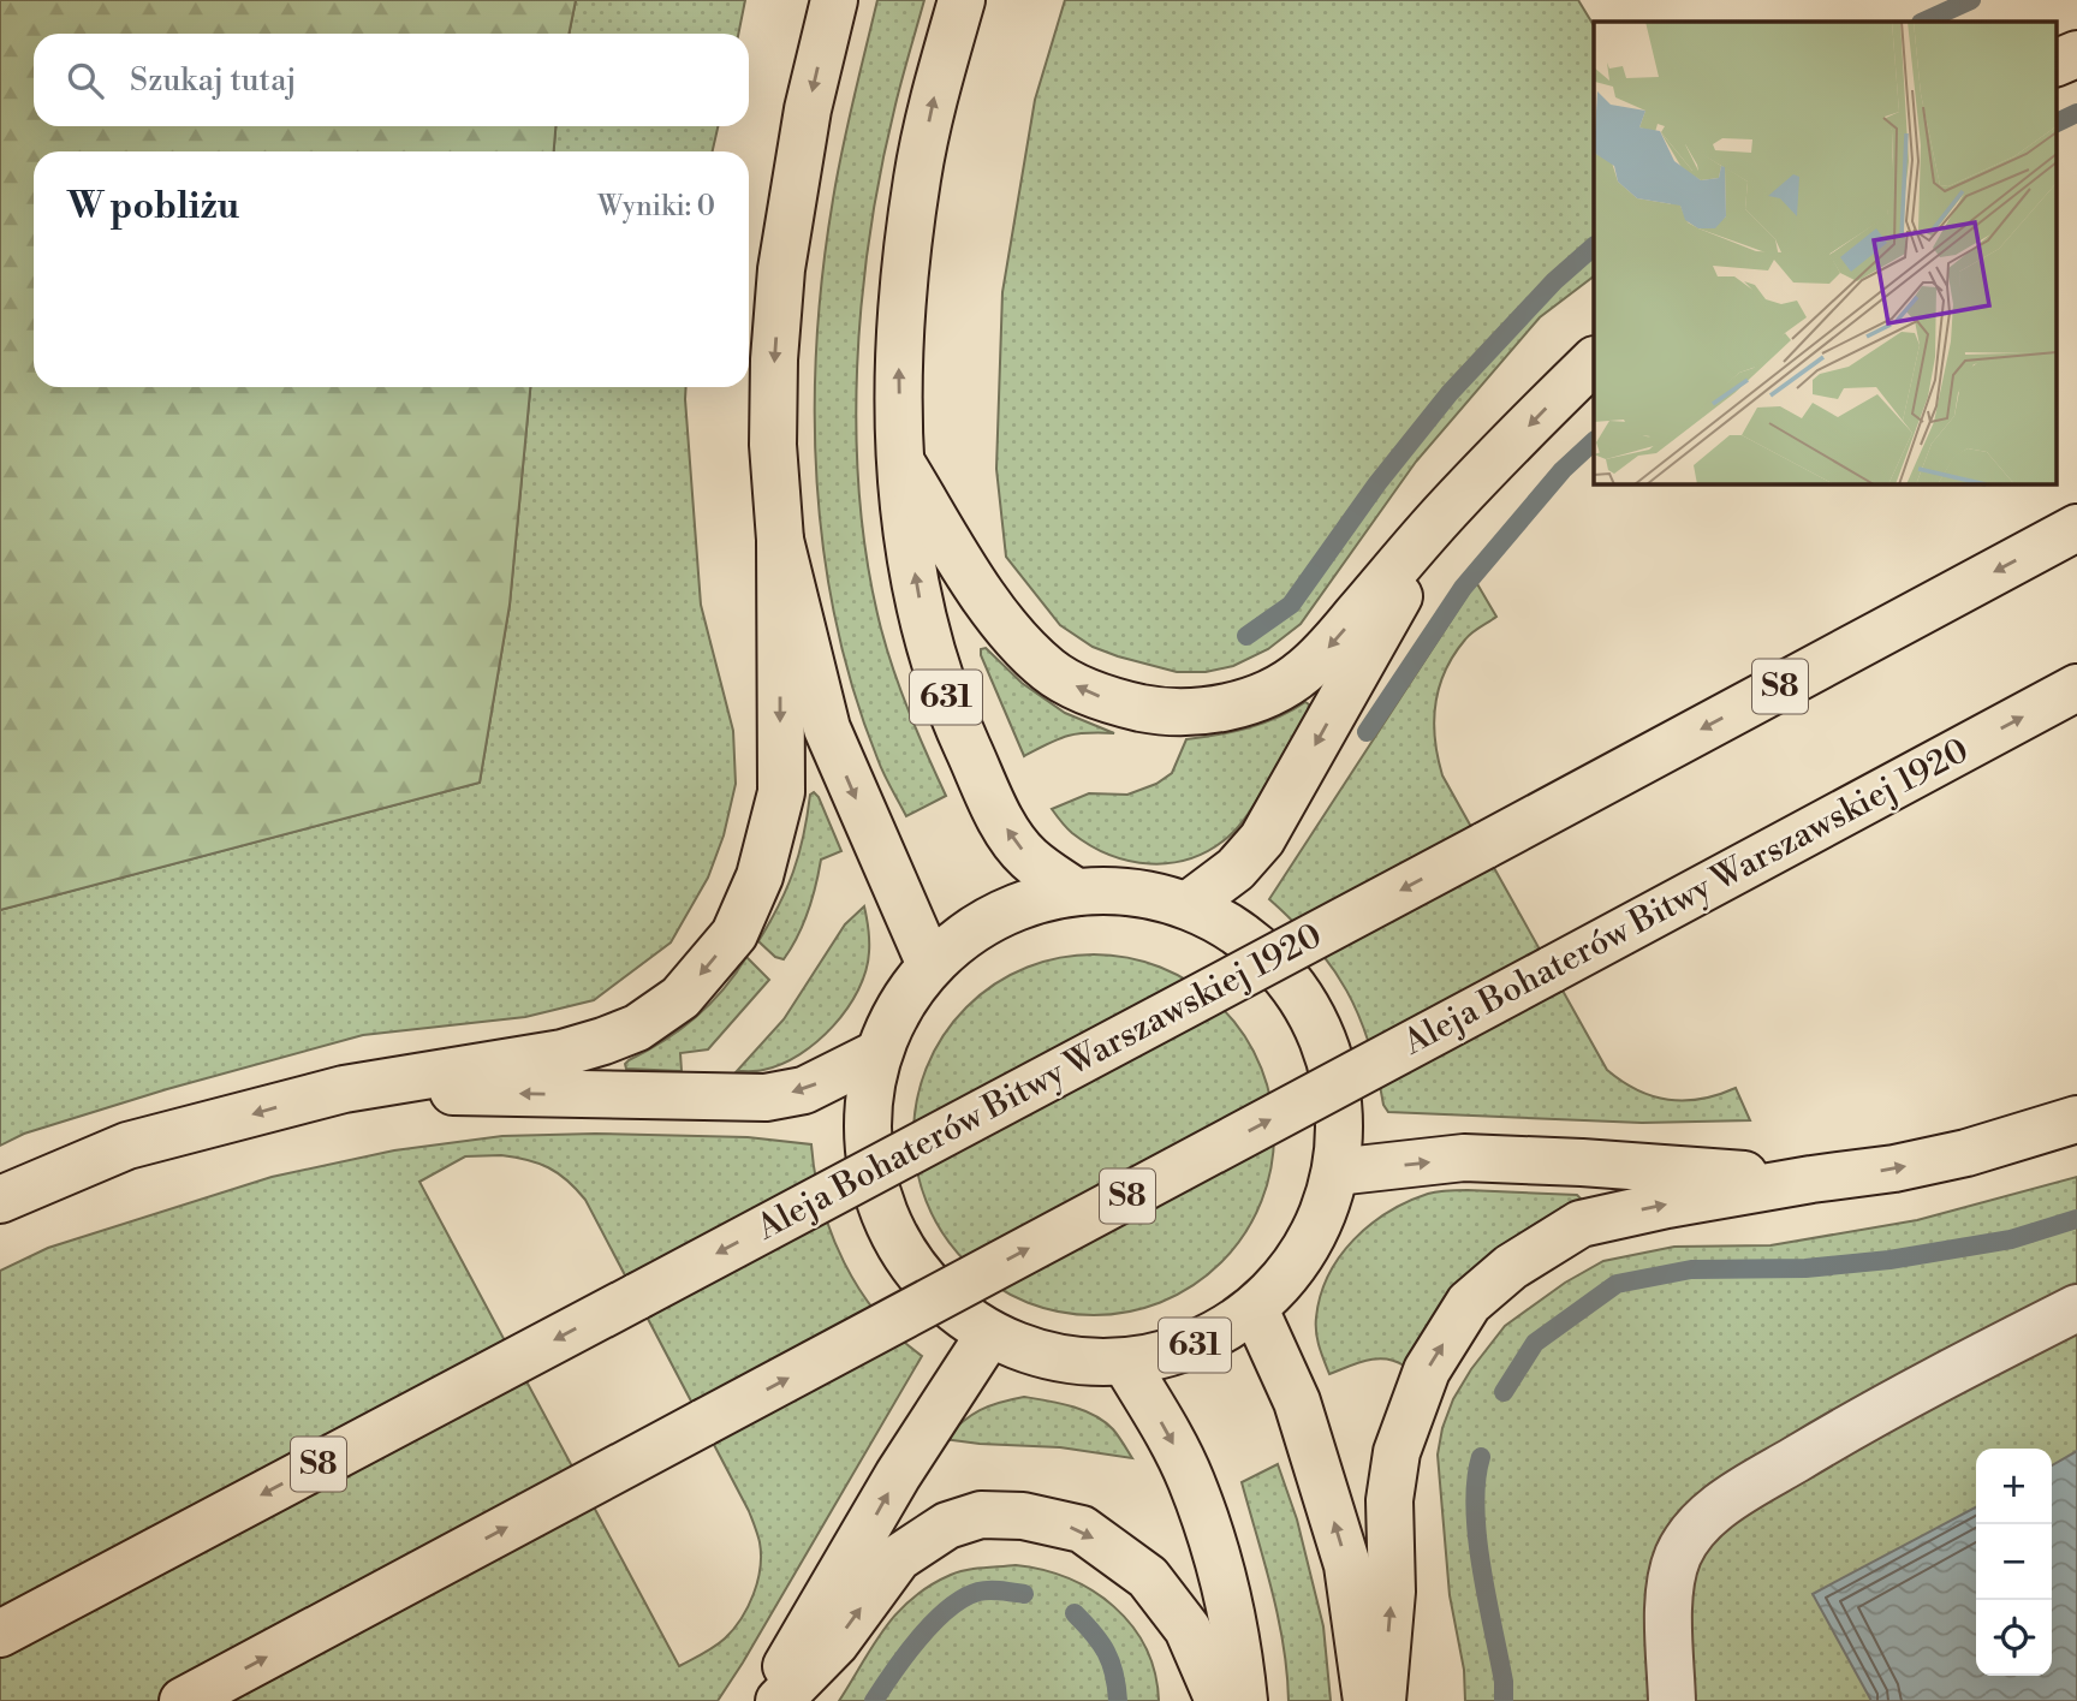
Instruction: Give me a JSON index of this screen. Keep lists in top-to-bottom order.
{
  "streets": {
    "main road": ["S8", "631", "Aleja Bohaterów Bitwy Warszawskiej 1920"]
  },
  "page": {
    "search": "Szukaj tutaj",
    "heading": ["W pobliżu", "Wyniki: 0"],
    "map_buttons": ["+", "−"]
  }
}
